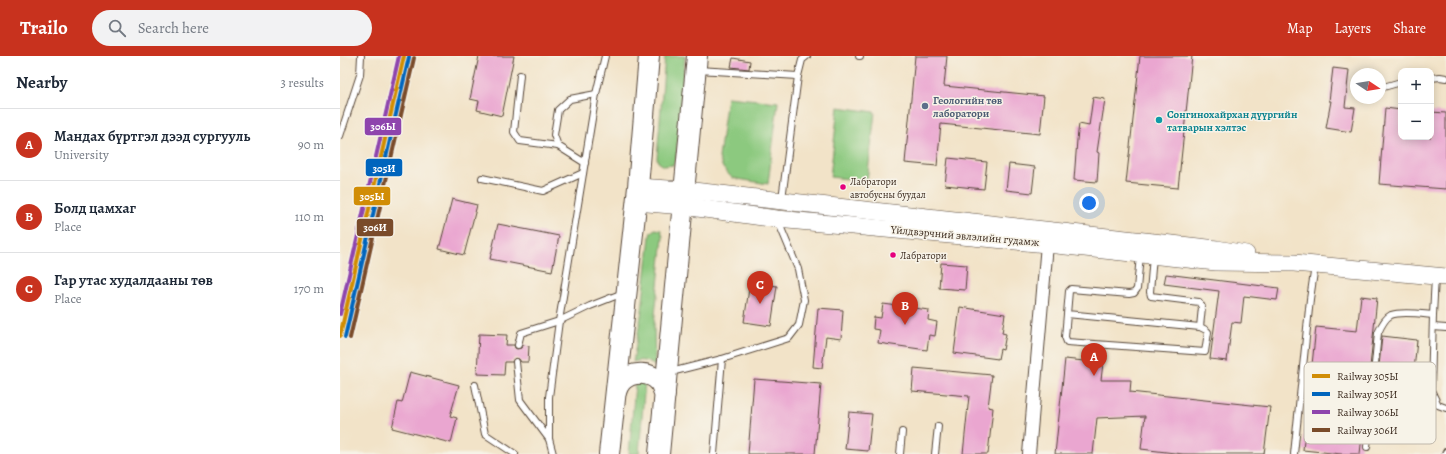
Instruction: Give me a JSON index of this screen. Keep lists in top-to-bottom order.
{
  "streets": {
    "main road": ["Үйлдвэрчний эвлэлийн гудамж"]
  },
  "places": [
    "Геологийн төв лаборатори",
    "Сонгинохайрхан дүүргийн татварын хэлтэс",
    "Лабратори автобусны буудал",
    "Лабратори"
  ],
  "lines": [
    "rail line 305Ы",
    "rail line 306Ы",
    "rail line 305И",
    "rail line 306И"
  ],
  "legend": [
    "Railway 305Ы",
    "Railway 305И",
    "Railway 306Ы",
    "Railway 306И"
  ],
  "north": "right",
  "page": {
    "header": "Trailo",
    "search": "Search here",
    "nav": ["Map", "Layers", "Share"],
    "heading": ["Nearby", "3 results"],
    "map_buttons": ["+", "−"],
    "list": [
      {
        "mark": "A",
        "name": "Мандах бүртгэл дээд сургууль",
        "note": "University",
        "value": "90 m"
      },
      {
        "mark": "B",
        "name": "Болд цамхаг",
        "note": "Place",
        "value": "110 m"
      },
      {
        "mark": "C",
        "name": "Гар утас худалдааны төв",
        "note": "Place",
        "value": "170 m"
      }
    ],
    "pins": ["C", "B", "A"]
  }
}
